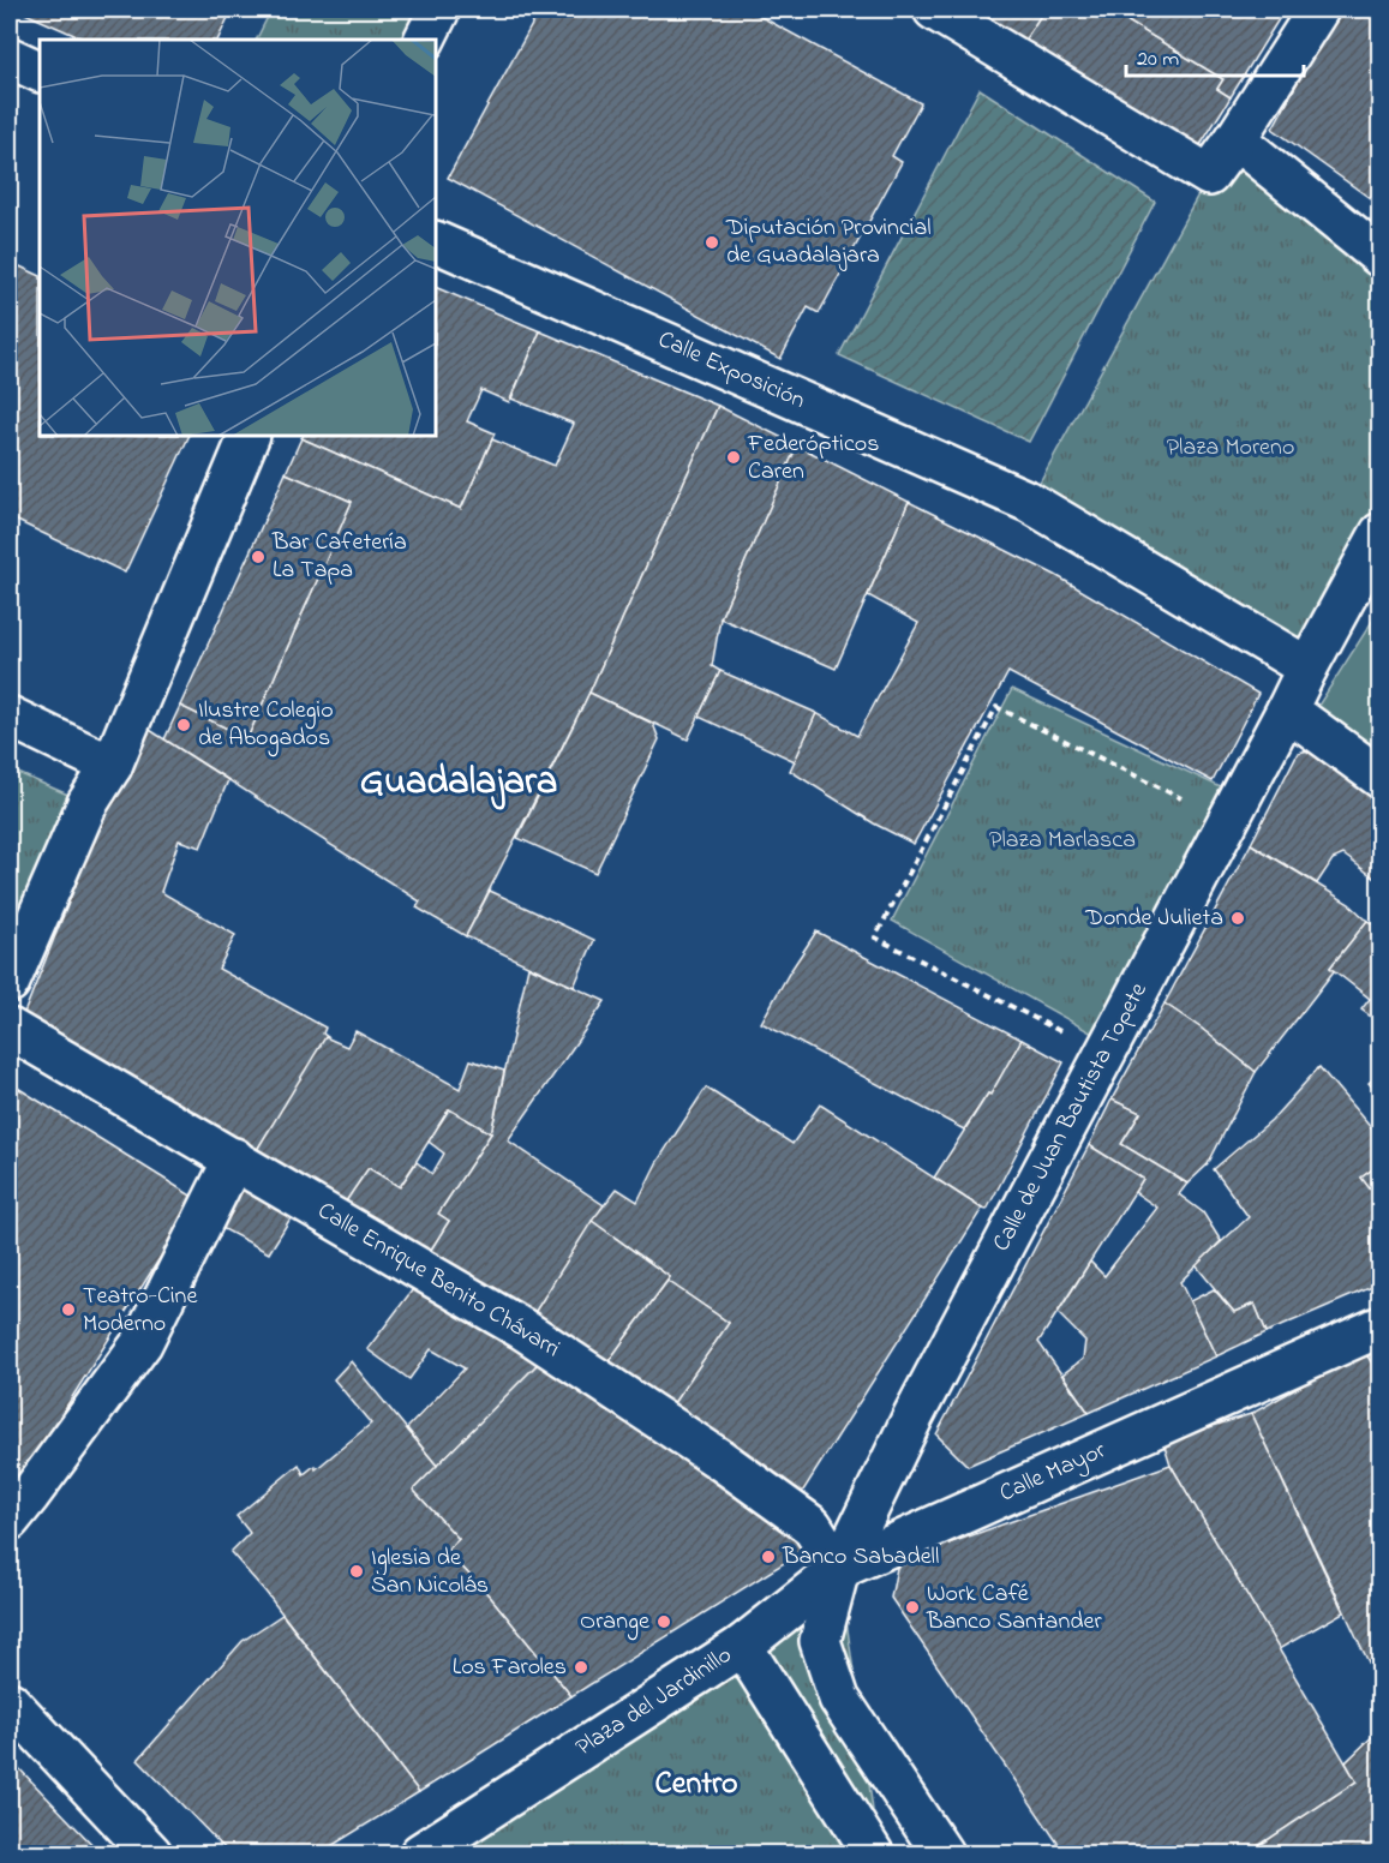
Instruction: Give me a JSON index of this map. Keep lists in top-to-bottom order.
{
  "streets": {
    "street": [
      "Calle Exposición",
      "Calle de Juan Bautista Topete",
      "Calle Enrique Benito Chávarri",
      "Calle Mayor",
      "Plaza del Jardinillo"
    ]
  },
  "crossings": [
    ["Calle Exposición", "Calle de Juan Bautista Topete"],
    ["Calle de Juan Bautista Topete", "Calle Enrique Benito Chávarri"],
    ["Calle de Juan Bautista Topete", "Calle Mayor"],
    ["Calle Enrique Benito Chávarri", "Calle Mayor"],
    ["Calle Mayor", "Plaza del Jardinillo"]
  ],
  "districts": ["Guadalajara", "Centro"],
  "parks": ["Plaza Moreno", "Plaza Marlasca"],
  "places": [
    "Diputación Provincial de Guadalajara",
    "Federópticos Caren",
    "Bar Cafetería La Tapa",
    "Ilustre Colegio de Abogados",
    "Donde Julieta",
    "Teatro-Cine Moderno",
    "Banco Sabadell",
    "Iglesia de San Nicolás",
    "Work Café Banco Santander",
    "Orange",
    "Los Faroles"
  ],
  "scale_bar": "20 m"
}
